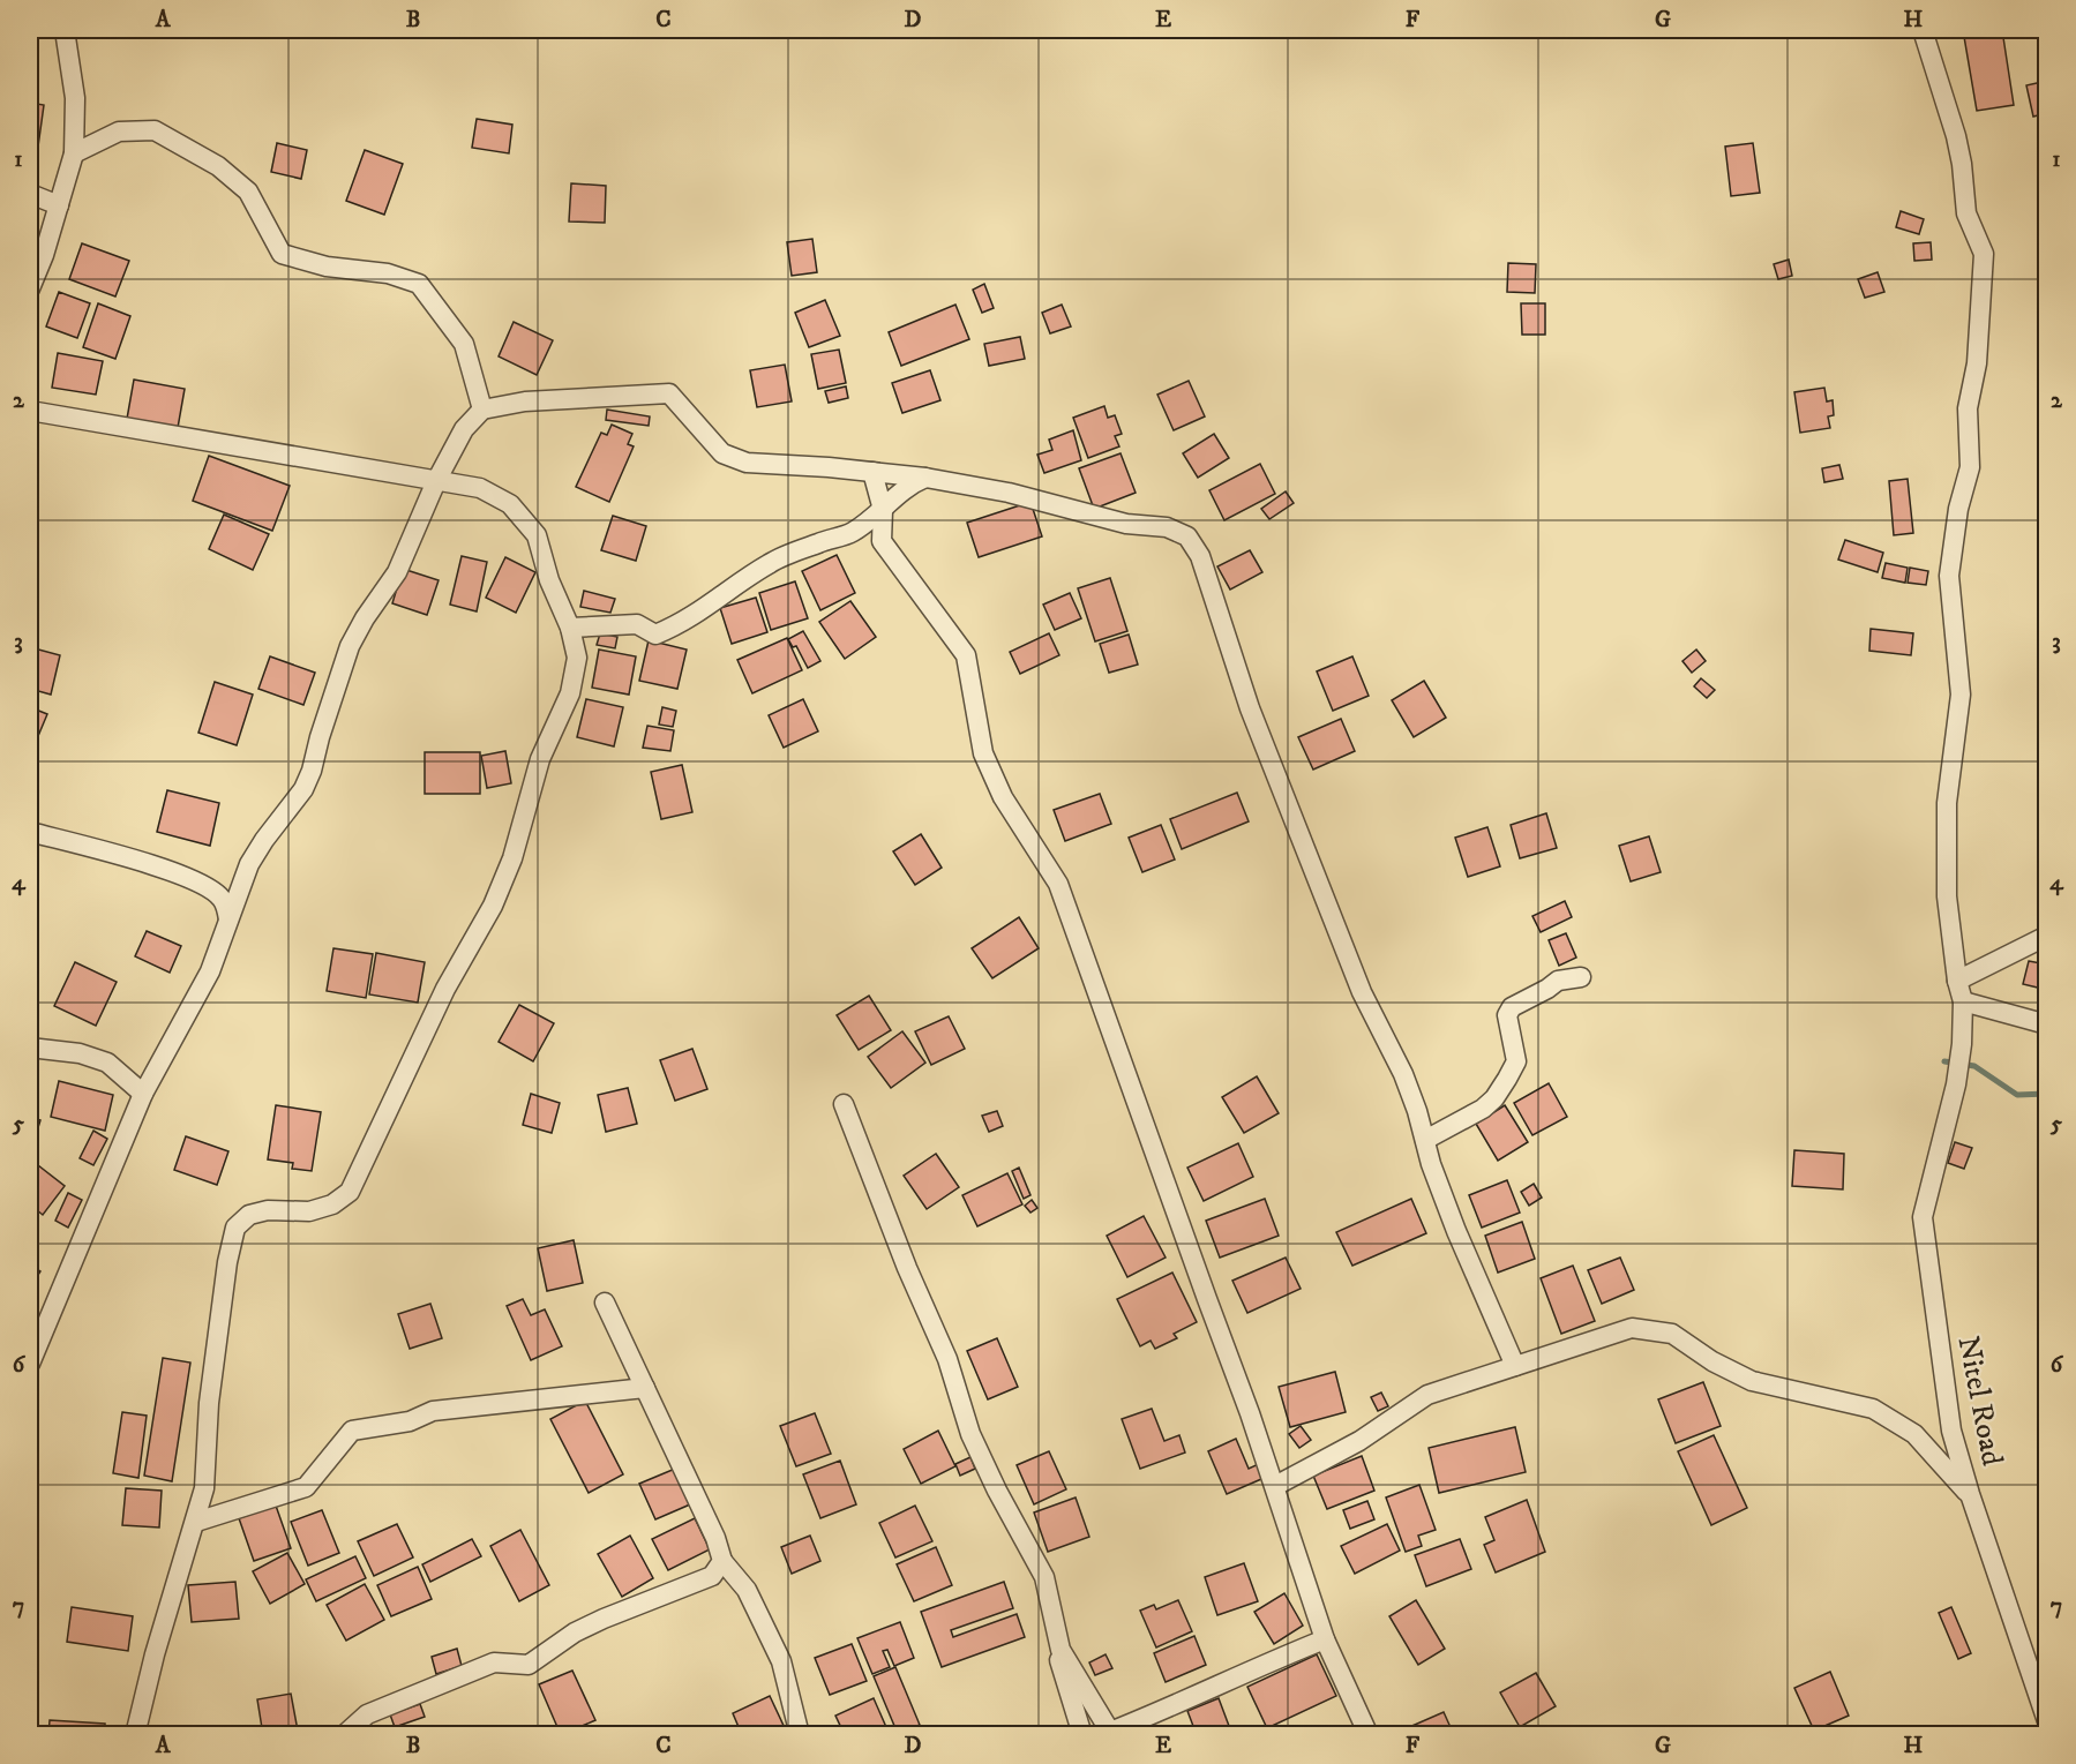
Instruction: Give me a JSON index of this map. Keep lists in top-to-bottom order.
{
  "streets": {
    "street": ["Nitel Road"]
  },
  "grid": {
    "columns": [
      "A",
      "B",
      "C",
      "D",
      "E",
      "F",
      "G",
      "H"
    ],
    "rows": [
      "1",
      "2",
      "3",
      "4",
      "5",
      "6",
      "7"
    ]
  }
}
